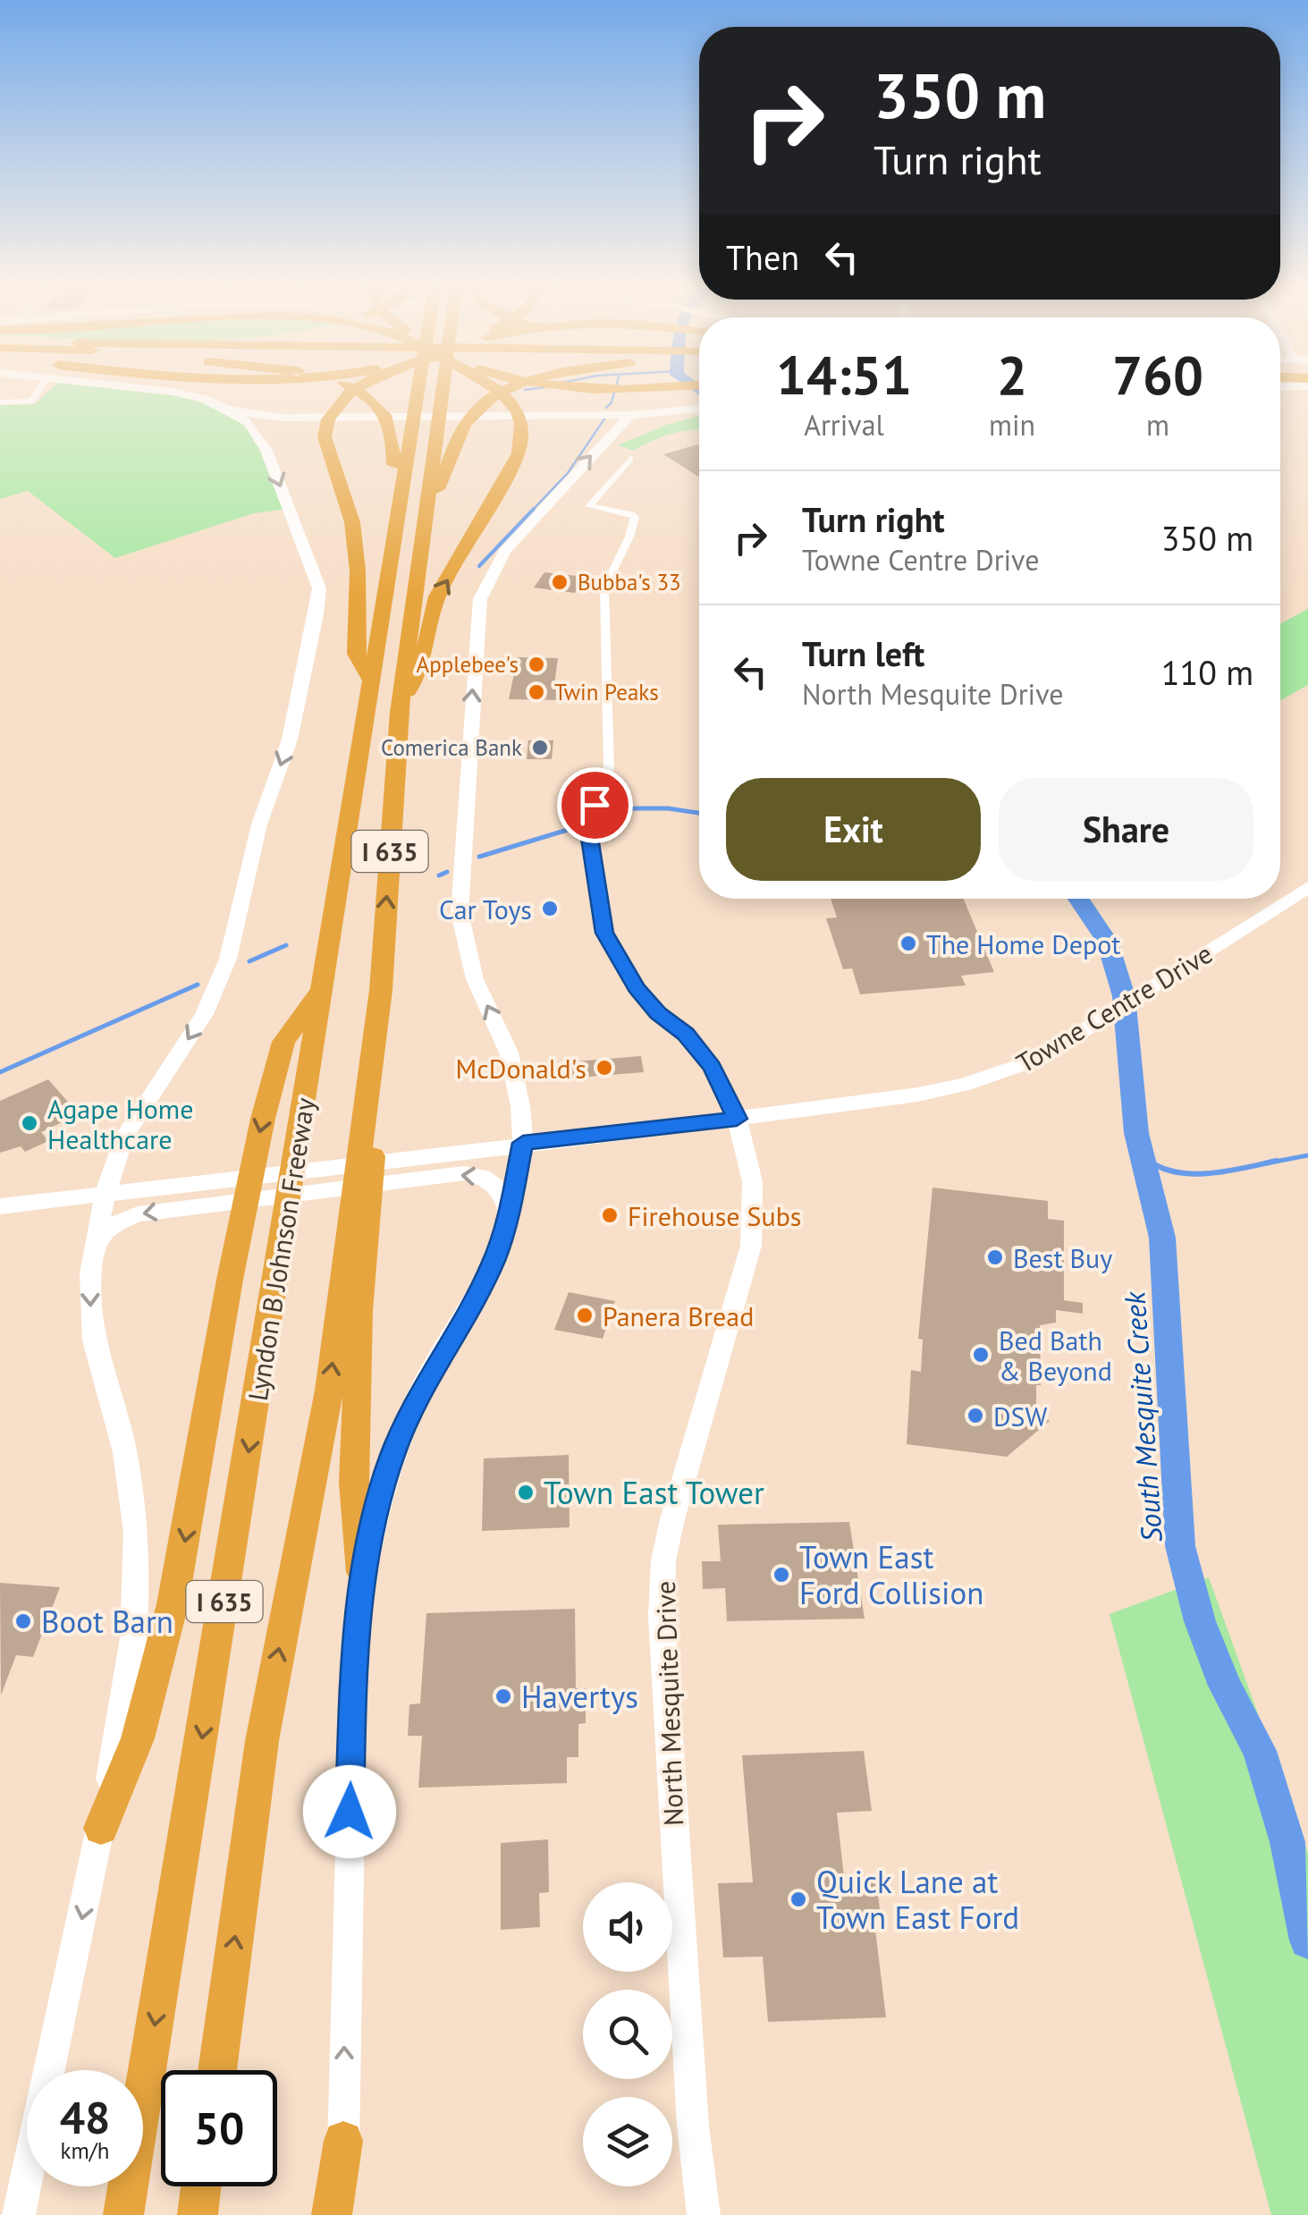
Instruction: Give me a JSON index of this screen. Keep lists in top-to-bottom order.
{
  "streets": {
    "highway": ["I 635", "Lyndon B Johnson Freeway"],
    "main road": ["Towne Centre Drive", "North Mesquite Drive"]
  },
  "crossings": [
    ["Towne Centre Drive", "North Mesquite Drive"]
  ],
  "water": ["South Mesquite Creek"],
  "places": [
    "Bubba's 33",
    "Applebee's",
    "Twin Peaks",
    "Comerica Bank",
    "Car Toys",
    "The Home Depot",
    "McDonald's",
    "Agape Home Healthcare",
    "Firehouse Subs",
    "Best Buy",
    "Panera Bread",
    "Bed Bath & Beyond",
    "DSW",
    "Town East Tower",
    "Town East Ford Collision",
    "Boot Barn",
    "Havertys",
    "Quick Lane at Town East Ford"
  ],
  "page": {
    "turn": ["350 m", "Turn right"],
    "then": "Then",
    "eta": [
      "14:51",
      "Arrival",
      "2",
      "min",
      "760",
      "m"
    ],
    "list": [
      {
        "name": "Turn right",
        "note": "Towne Centre Drive",
        "value": "350 m"
      },
      {
        "name": "Turn left",
        "note": "North Mesquite Drive",
        "value": "110 m"
      }
    ],
    "buttons": ["Exit", "Share"],
    "speed": "48 km/h",
    "limit": "50"
  }
}
